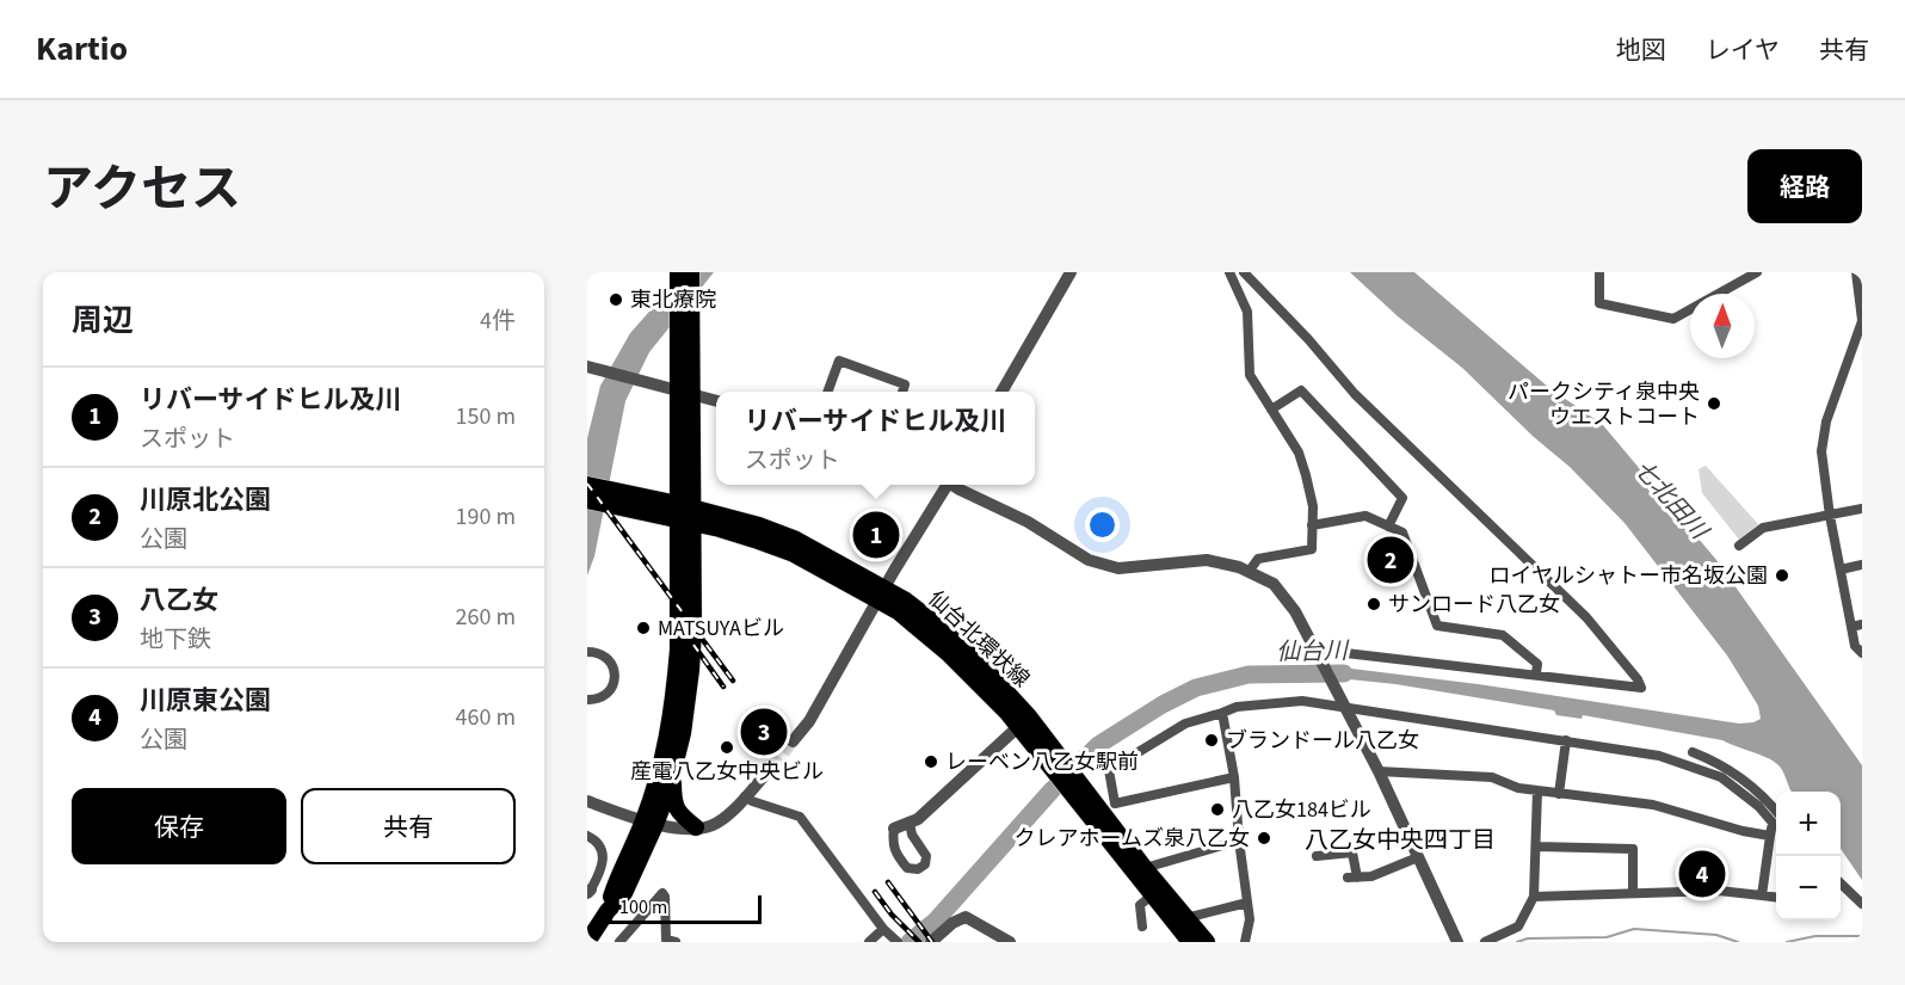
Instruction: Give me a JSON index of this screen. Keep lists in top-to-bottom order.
{
  "streets": {
    "main road": ["仙台北環状線"]
  },
  "districts": ["八乙女中央四丁目"],
  "water": ["七北田川", "仙台川"],
  "places": [
    "東北療院",
    "パークシティ泉中央 ウエストコート",
    "ロイヤルシャトー市名坂公園",
    "サンロード八乙女",
    "MATSUYAビル",
    "ブランドール八乙女",
    "産電八乙女中央ビル",
    "レーベン八乙女駅前",
    "八乙女184ビル",
    "クレアホームズ泉八乙女"
  ],
  "scale_bar": "100 m",
  "north": "top",
  "page": {
    "header": "Kartio",
    "nav": ["地図", "レイヤ", "共有"],
    "title": "アクセス",
    "buttons": [
      "経路",
      ["保存", "共有"]
    ],
    "heading": ["周辺", "4件"],
    "list": [
      {
        "mark": "1",
        "name": "リバーサイドヒル及川",
        "note": "スポット",
        "value": "150 m"
      },
      {
        "mark": "2",
        "name": "川原北公園",
        "note": "公園",
        "value": "190 m"
      },
      {
        "mark": "3",
        "name": "八乙女",
        "note": "地下鉄",
        "value": "260 m"
      },
      {
        "mark": "4",
        "name": "川原東公園",
        "note": "公園",
        "value": "460 m"
      }
    ],
    "popup": ["リバーサイドヒル及川", "スポット"],
    "pins": [
      "1",
      "2",
      "3",
      "4"
    ],
    "map_buttons": ["+", "−"],
    "scale": "100 m"
  }
}
